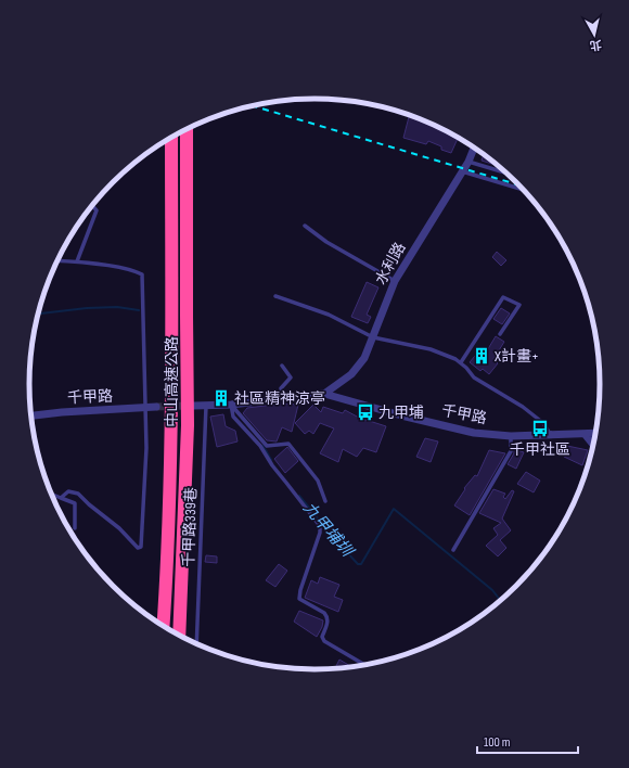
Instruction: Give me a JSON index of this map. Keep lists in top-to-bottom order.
{
  "streets": {
    "highway": ["中山高速公路"],
    "street": ["水利路", "千甲路"],
    "lane": ["千甲路339巷"]
  },
  "crossings": [
    ["水利路", "千甲路"],
    ["千甲路", "千甲路339巷"]
  ],
  "water": ["九甲埔圳"],
  "places": {
    "building": ["X計畫+", "社區精神涼亭"],
    "bus stop": ["九甲埔", "千甲社區"]
  },
  "scale_bar": "100 m",
  "north": "bottom"
}
